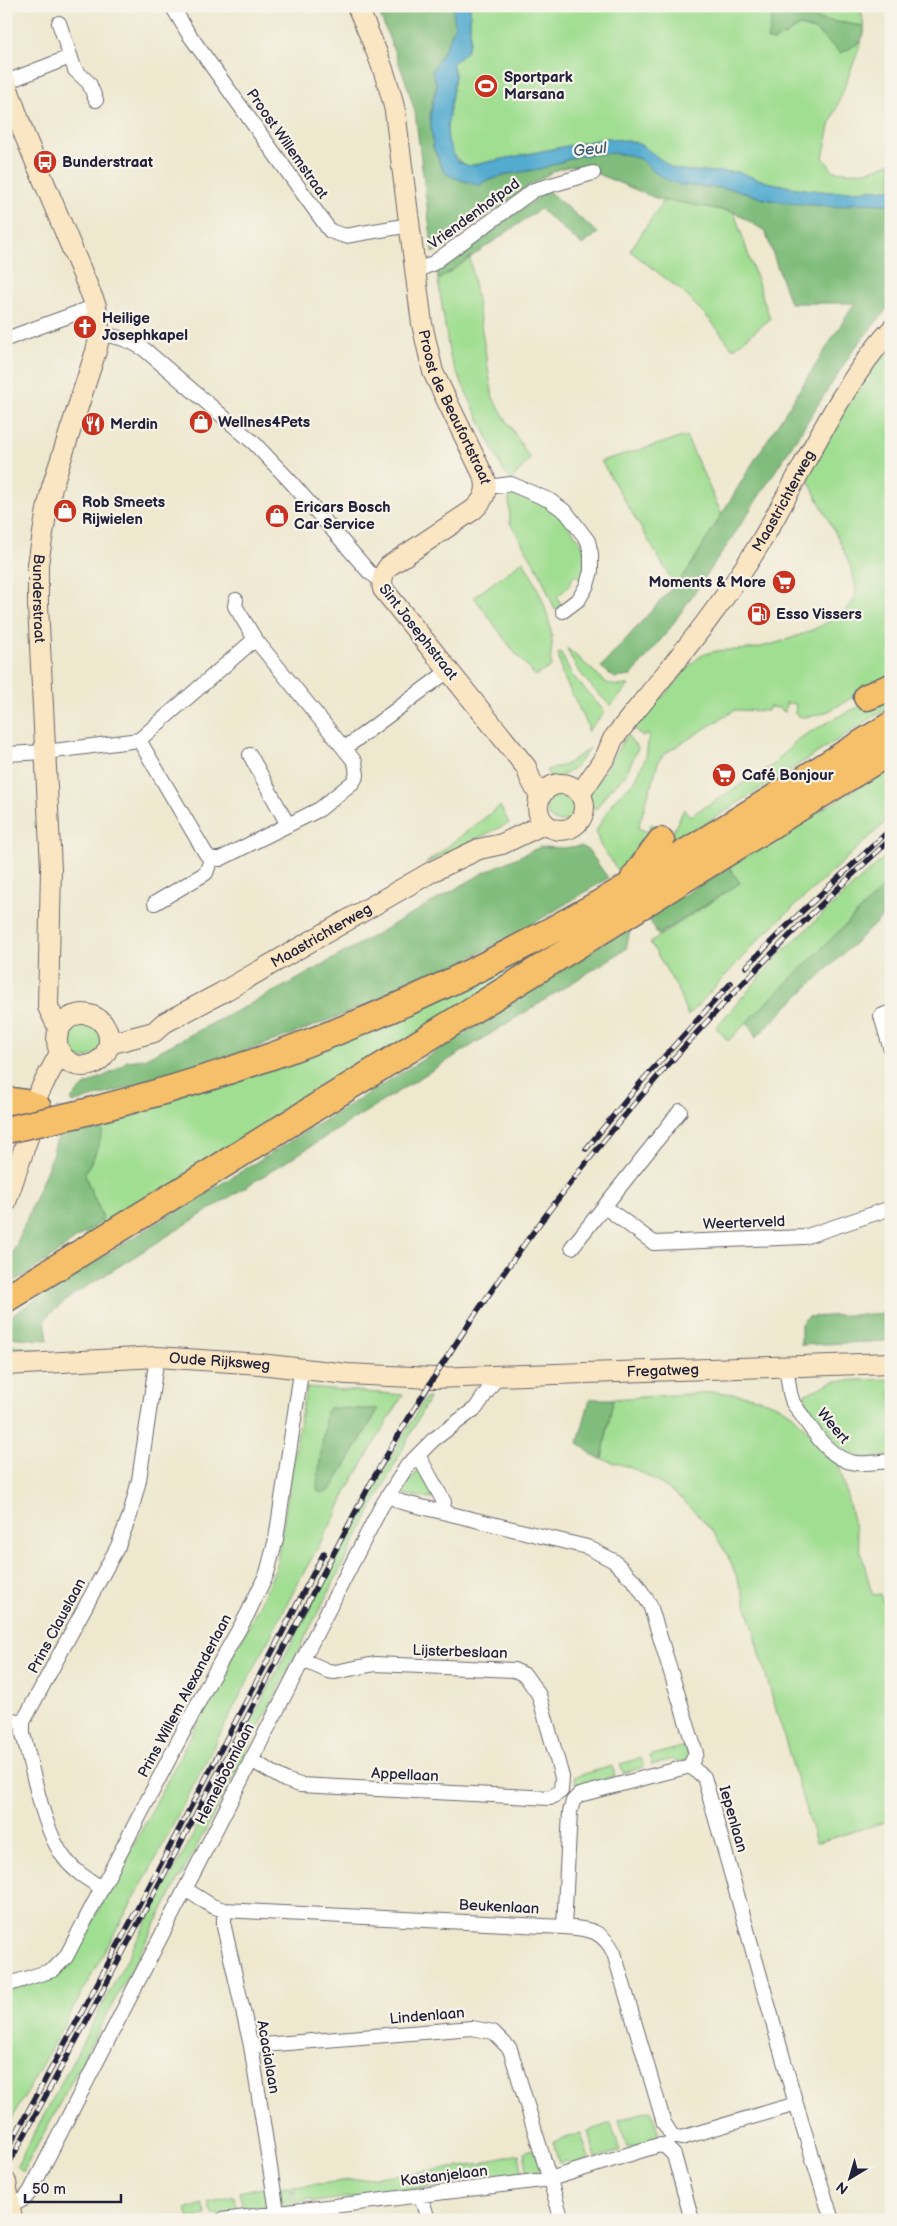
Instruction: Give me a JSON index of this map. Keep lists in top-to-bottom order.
{
  "streets": {
    "street": [
      "Proost Willemstraat",
      "Vriendenhofpad",
      "Proost de Beaufortstraat",
      "Maastrichterweg",
      "Bunderstraat",
      "Sint Josephstraat",
      "Weerterveld",
      "Oude Rijksweg",
      "Fregatweg",
      "Weert",
      "Prins Clauslaan",
      "Lijsterbeslaan",
      "Prins Willem Alexanderlaan",
      "Hemelboomlaan",
      "Appellaan",
      "Iepenlaan",
      "Beukenlaan",
      "Lindenlaan",
      "Acacialaan",
      "Kastanjelaan"
    ]
  },
  "crossings": [
    ["Proost Willemstraat", "Proost de Beaufortstraat"],
    ["Vriendenhofpad", "Proost de Beaufortstraat"],
    ["Proost de Beaufortstraat", "Sint Josephstraat"],
    ["Maastrichterweg", "Bunderstraat"],
    ["Maastrichterweg", "Sint Josephstraat"],
    ["Bunderstraat", "Sint Josephstraat"],
    ["Oude Rijksweg", "Fregatweg"],
    ["Oude Rijksweg", "Prins Clauslaan"],
    ["Oude Rijksweg", "Prins Willem Alexanderlaan"],
    ["Fregatweg", "Weert"],
    ["Fregatweg", "Hemelboomlaan"],
    ["Lijsterbeslaan", "Hemelboomlaan"],
    ["Lijsterbeslaan", "Appellaan"],
    ["Hemelboomlaan", "Appellaan"],
    ["Hemelboomlaan", "Beukenlaan"],
    ["Iepenlaan", "Kastanjelaan"],
    ["Beukenlaan", "Acacialaan"],
    ["Beukenlaan", "Kastanjelaan"],
    ["Lindenlaan", "Acacialaan"],
    ["Lindenlaan", "Kastanjelaan"],
    ["Acacialaan", "Kastanjelaan"]
  ],
  "water": ["Geul"],
  "places": {
    "sports": ["Sportpark Marsana"],
    "bus stop": ["Bunderstraat"],
    "church": ["Heilige Josephkapel"],
    "shop": ["Wellnes4Pets", "Rob Smeets Rijwielen", "Ericars Bosch Car Service"],
    "restaurant": ["Merdin"],
    "supermarket": ["Moments & More", "Café Bonjour"],
    "fuel station": ["Esso Vissers"]
  },
  "scale_bar": "50 m",
  "north": "bottom left"
}
